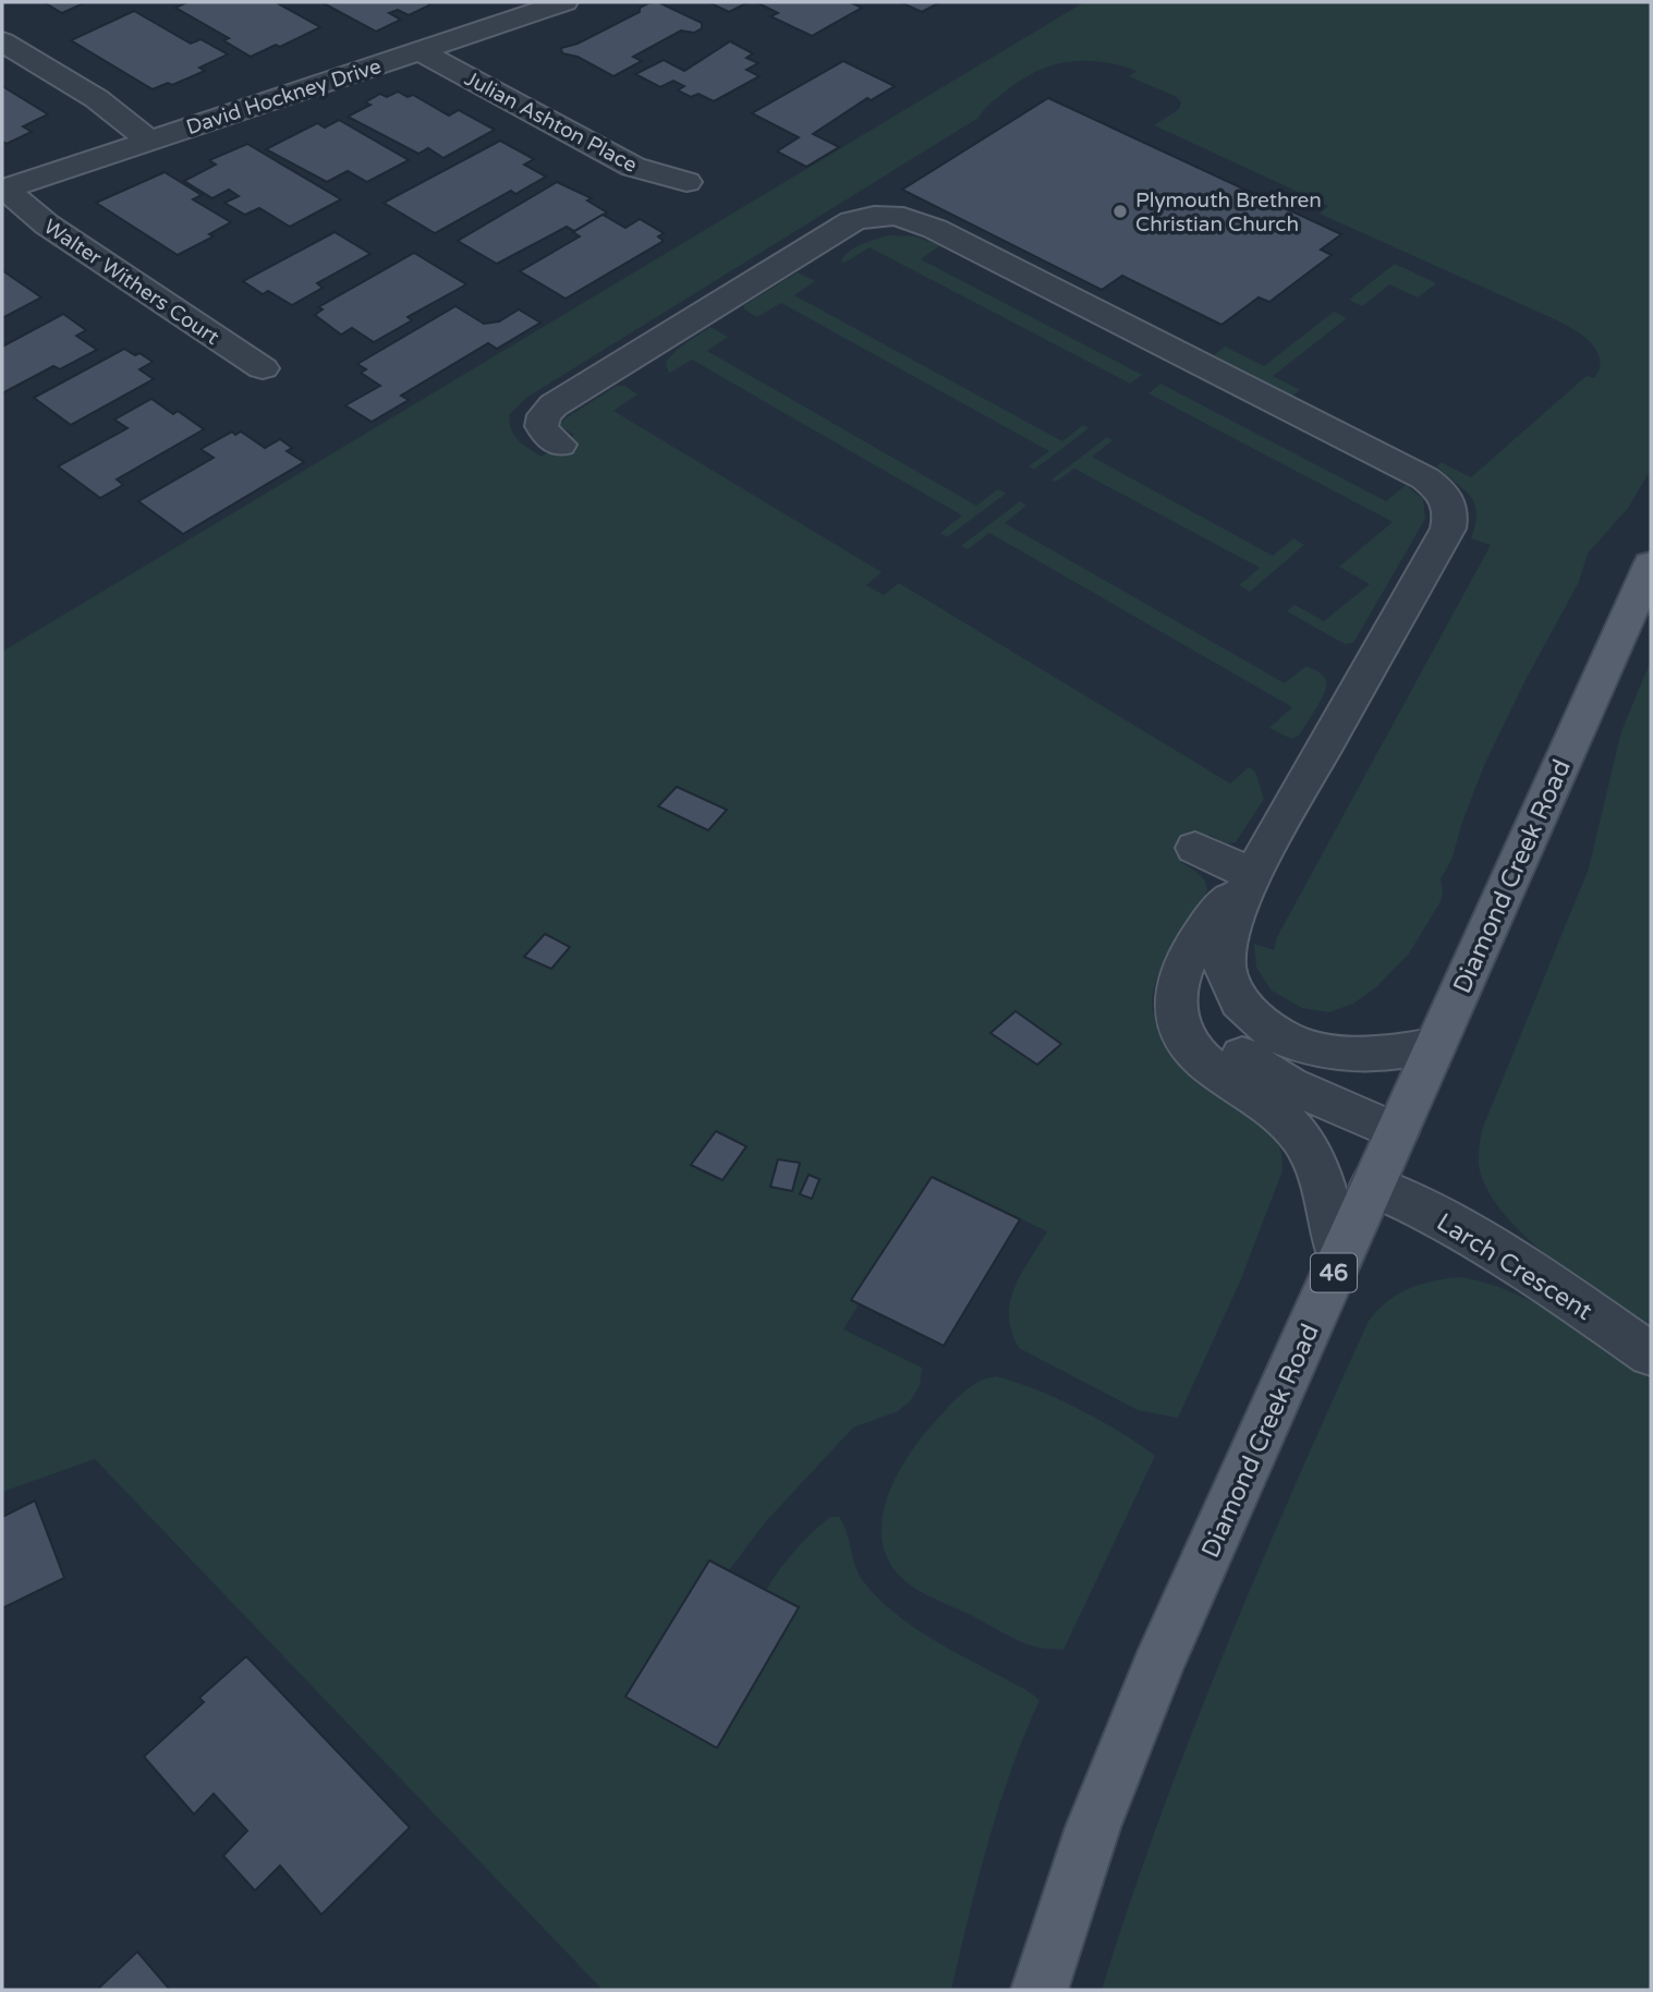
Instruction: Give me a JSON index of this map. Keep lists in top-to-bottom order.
{
  "streets": {
    "main road": ["Diamond Creek Road", "46"],
    "street": [
      "David Hockney Drive",
      "Julian Ashton Place",
      "Walter Withers Court",
      "Larch Crescent"
    ]
  },
  "crossings": [
    ["David Hockney Drive", "Julian Ashton Place"],
    ["David Hockney Drive", "Walter Withers Court"],
    ["Diamond Creek Road", "Larch Crescent"]
  ],
  "places": ["Plymouth Brethren Christian Church"]
}
